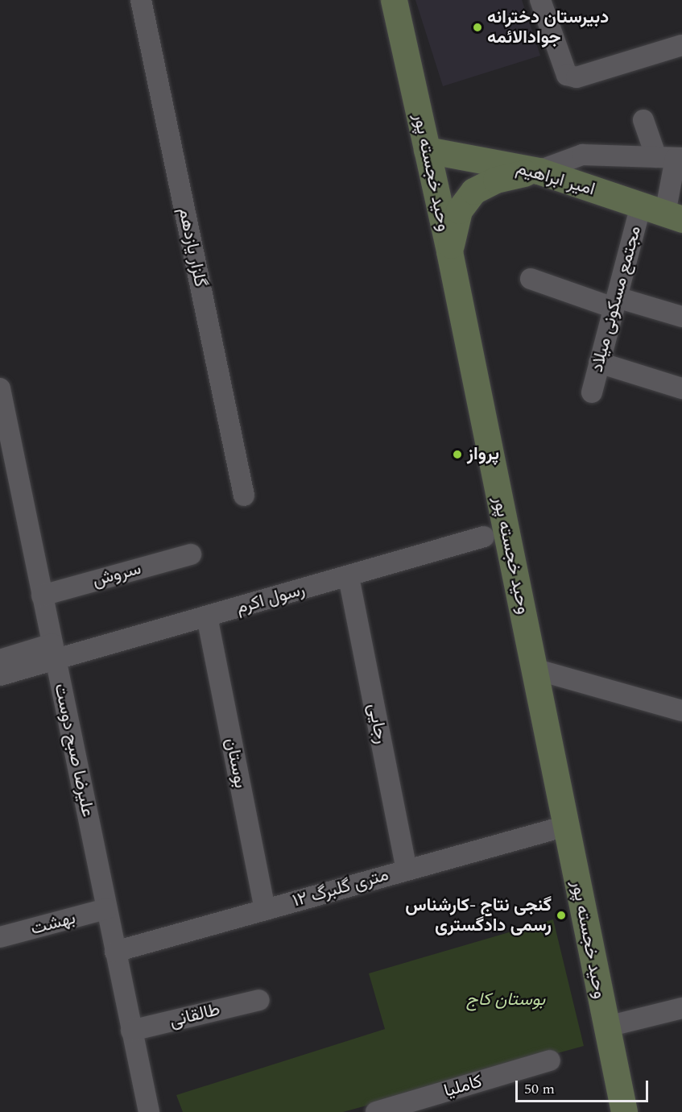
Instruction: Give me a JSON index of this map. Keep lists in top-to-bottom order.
{
  "streets": {
    "main road": ["وحید خجسته پور", "امیر ابراهیم"],
    "street": [
      "گلزار یازدهم",
      "مجتمع مسکونی میلاد",
      "سروش",
      "رسول اکرم",
      "رجایی",
      "علیرضا صبح دوست",
      "بوستان",
      "۱۲ متری گلبرگ",
      "بهشت",
      "طالقانی",
      "کاملیا"
    ]
  },
  "crossings": [
    ["وحید خجسته پور", "امیر ابراهیم"],
    ["وحید خجسته پور", "۱۲ متری گلبرگ"],
    ["امیر ابراهیم", "مجتمع مسکونی میلاد"],
    ["سروش", "علیرضا صبح دوست"],
    ["رسول اکرم", "رجایی"],
    ["رسول اکرم", "علیرضا صبح دوست"],
    ["رسول اکرم", "بوستان"],
    ["رجایی", "۱۲ متری گلبرگ"],
    ["علیرضا صبح دوست", "۱۲ متری گلبرگ"],
    ["علیرضا صبح دوست", "بهشت"],
    ["علیرضا صبح دوست", "طالقانی"],
    ["بوستان", "۱۲ متری گلبرگ"]
  ],
  "parks": ["بوستان کاج"],
  "places": ["دبیرستان دخترانه جوادالائمه", "پرواز", "گنجی نتاج -کارشناس رسمی دادگستری"],
  "scale_bar": "50 m"
}
